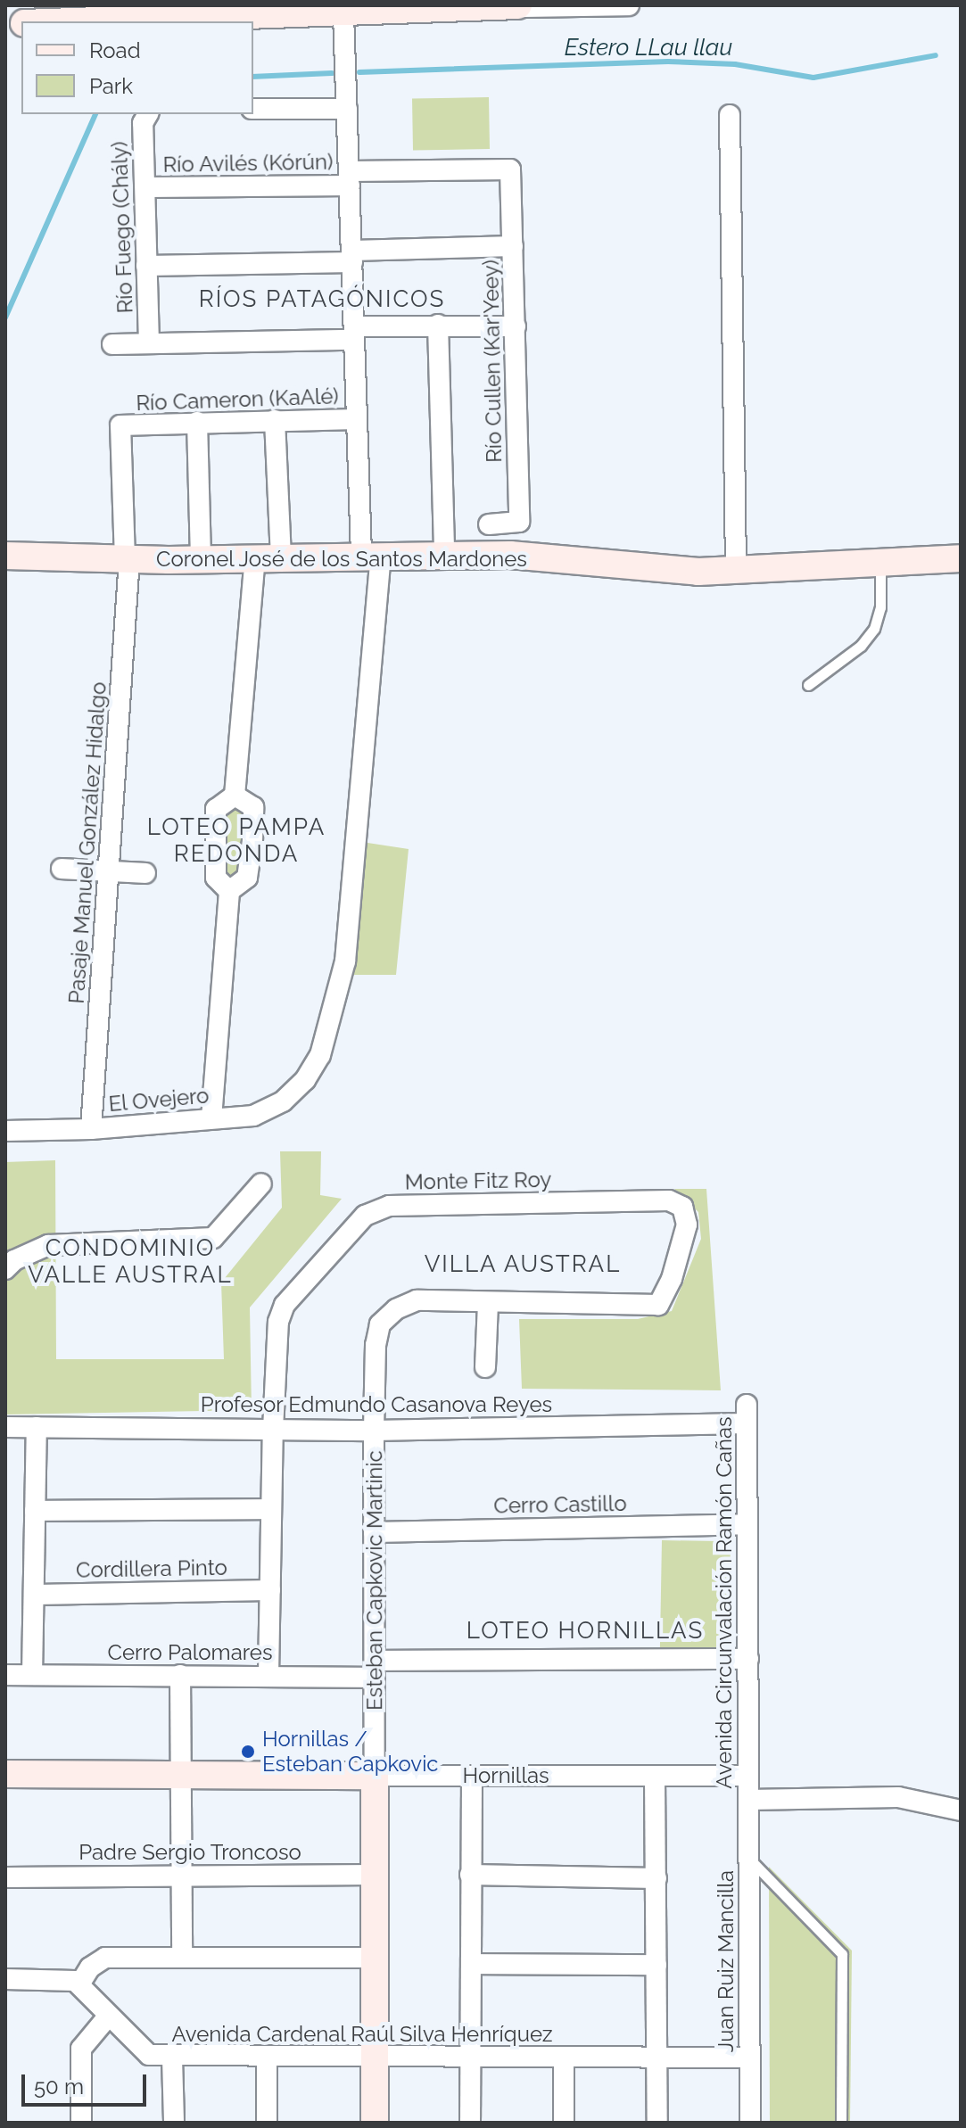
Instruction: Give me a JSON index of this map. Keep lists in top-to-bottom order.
{
  "streets": {
    "street": [
      "Río Avilés (Kórún)",
      "Río Fuego (Chály)",
      "Río Cullen (Kar'Yeey)",
      "Río Cameron (KaAlé)",
      "Coronel José de los Santos Mardones",
      "Pasaje Manuel González Hidalgo",
      "El Ovejero",
      "Monte Fitz Roy",
      "Profesor Edmundo Casanova Reyes",
      "Cerro Castillo",
      "Cordillera Pinto",
      "Esteban Capkovic Martinic",
      "Avenida Circunvalación Ramón Cañas",
      "Cerro Palomares",
      "Hornillas",
      "Padre Sergio Troncoso",
      "Juan Ruiz Mancilla",
      "Avenida Cardenal Raúl Silva Henríquez"
    ]
  },
  "crossings": [
    ["Río Avilés (Kórún)", "Río Fuego (Chály)"],
    ["Río Avilés (Kórún)", "Río Cullen (Kar'Yeey)"],
    ["Río Cameron (KaAlé)", "Pasaje Manuel González Hidalgo"],
    ["Coronel José de los Santos Mardones", "Pasaje Manuel González Hidalgo"],
    ["Coronel José de los Santos Mardones", "El Ovejero"],
    ["Pasaje Manuel González Hidalgo", "El Ovejero"],
    ["Monte Fitz Roy", "Profesor Edmundo Casanova Reyes"],
    ["Monte Fitz Roy", "Cordillera Pinto"],
    ["Monte Fitz Roy", "Esteban Capkovic Martinic"],
    ["Monte Fitz Roy", "Cerro Palomares"],
    ["Profesor Edmundo Casanova Reyes", "Esteban Capkovic Martinic"],
    ["Profesor Edmundo Casanova Reyes", "Avenida Circunvalación Ramón Cañas"],
    ["Cerro Castillo", "Esteban Capkovic Martinic"],
    ["Cerro Castillo", "Avenida Circunvalación Ramón Cañas"],
    ["Esteban Capkovic Martinic", "Cerro Palomares"],
    ["Esteban Capkovic Martinic", "Hornillas"],
    ["Esteban Capkovic Martinic", "Padre Sergio Troncoso"],
    ["Esteban Capkovic Martinic", "Avenida Cardenal Raúl Silva Henríquez"],
    ["Avenida Circunvalación Ramón Cañas", "Cerro Palomares"],
    ["Avenida Circunvalación Ramón Cañas", "Hornillas"],
    ["Avenida Circunvalación Ramón Cañas", "Juan Ruiz Mancilla"],
    ["Juan Ruiz Mancilla", "Avenida Cardenal Raúl Silva Henríquez"]
  ],
  "districts": [
    "RÍOS PATAGÓNICOS",
    "LOTEO PAMPA REDONDA",
    "CONDOMINIO VALLE AUSTRAL",
    "VILLA AUSTRAL",
    "LOTEO HORNILLAS"
  ],
  "water": ["Estero LLau llau"],
  "places": ["Hornillas / Esteban Capkovic"],
  "legend": ["Road", "Park"],
  "scale_bar": "50 m"
}
